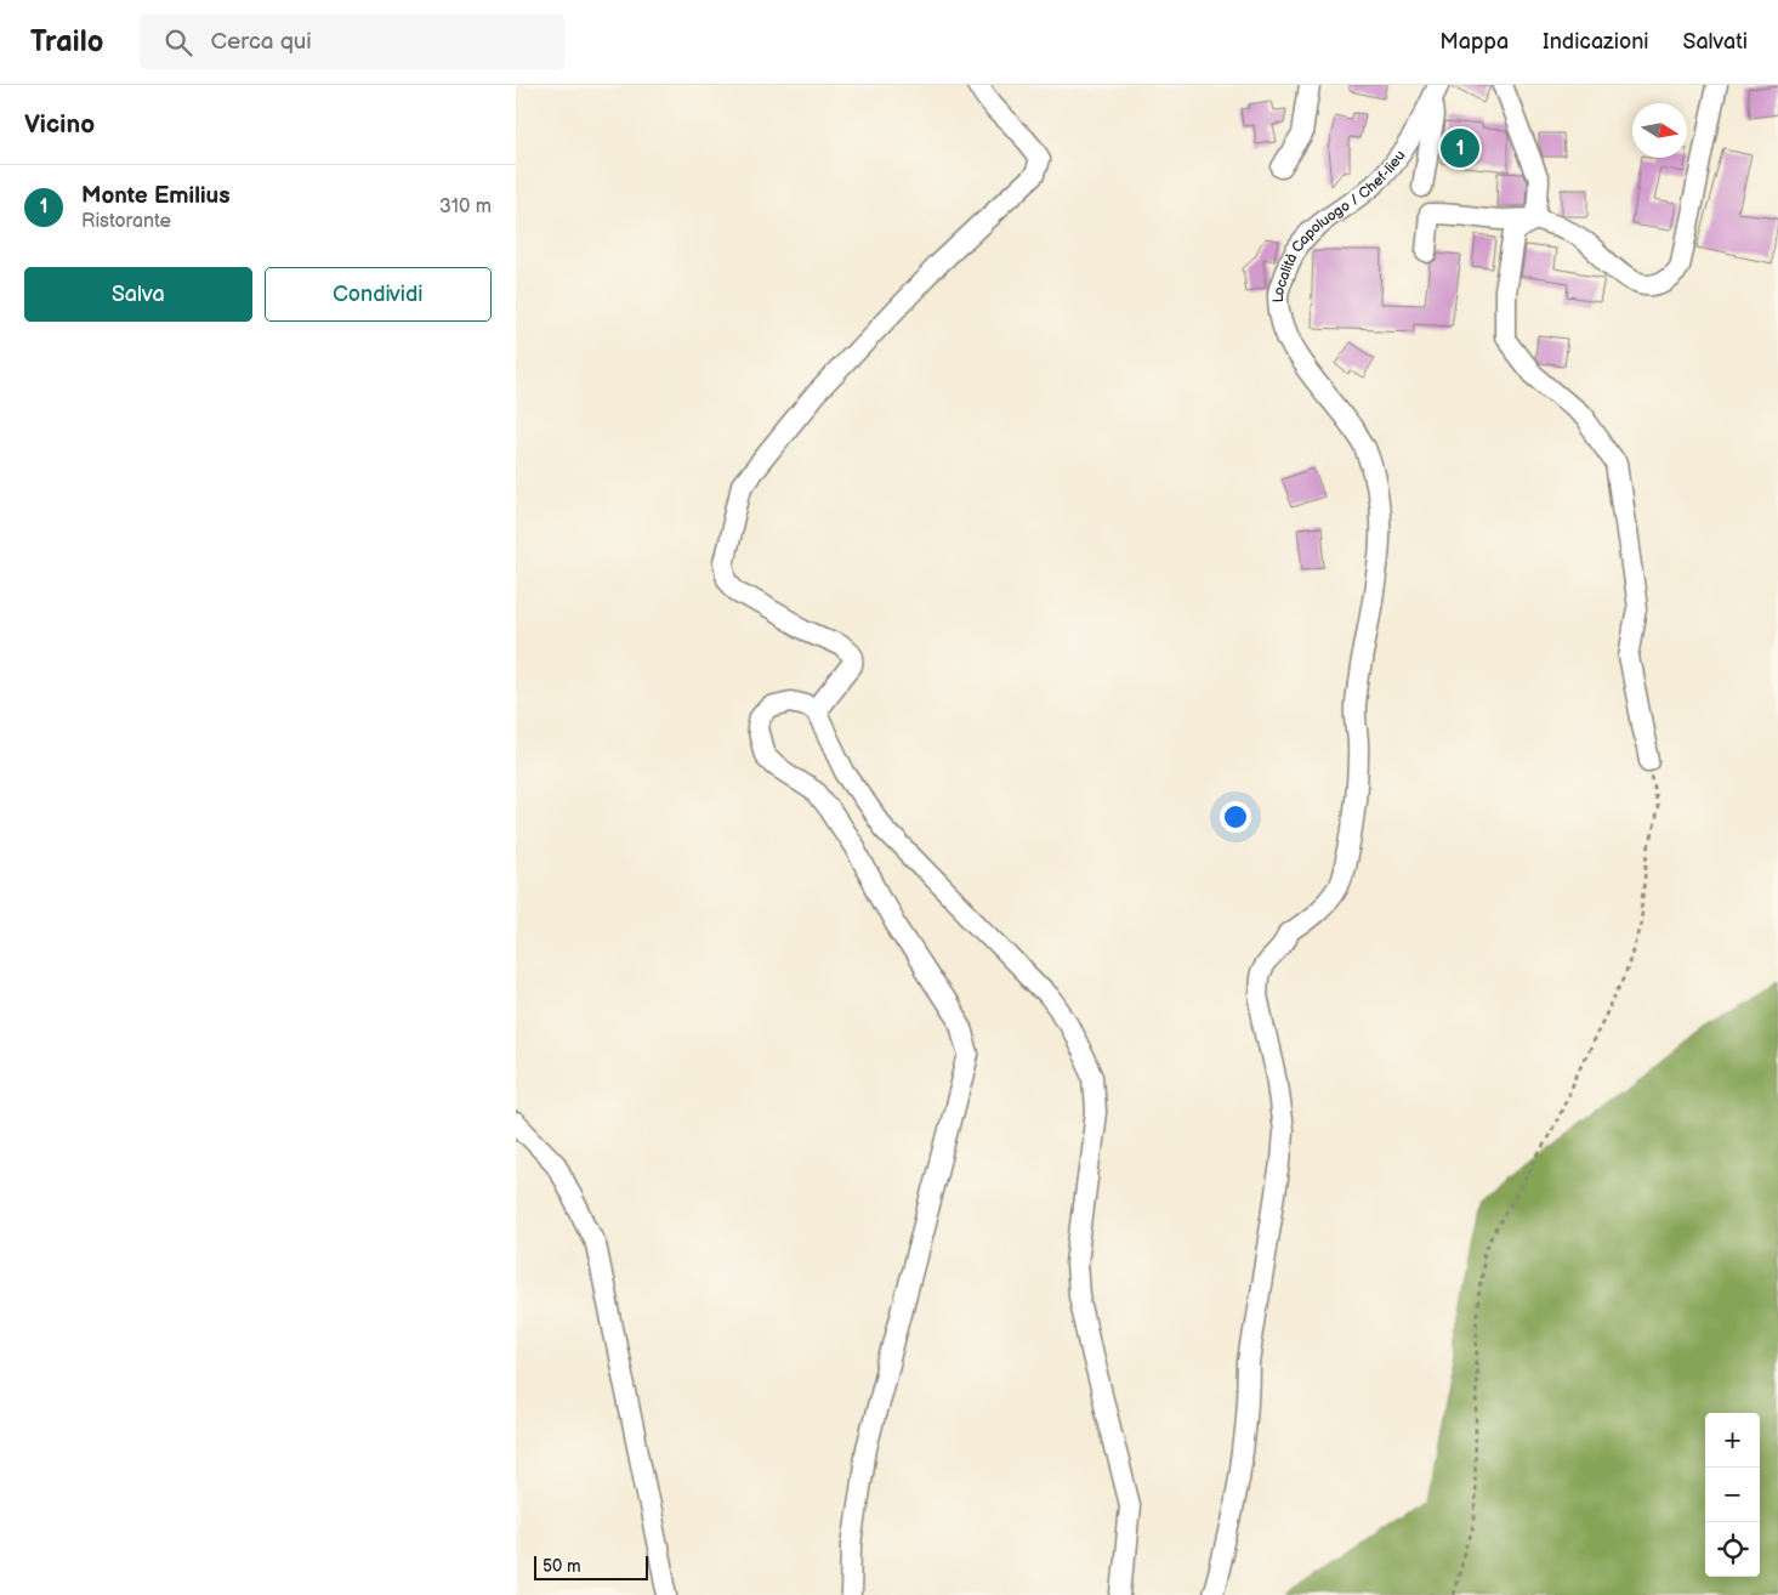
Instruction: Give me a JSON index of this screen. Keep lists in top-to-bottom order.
{
  "streets": {
    "street": ["Località Capoluogo / Chef-lieu"]
  },
  "scale_bar": "50 m",
  "north": "right",
  "page": {
    "header": "Trailo",
    "search": "Cerca qui",
    "nav": ["Mappa", "Indicazioni", "Salvati"],
    "heading": "Vicino",
    "pins": "1",
    "list": [
      {
        "mark": "1",
        "name": "Monte Emilius",
        "note": "Ristorante",
        "value": "310 m"
      }
    ],
    "buttons": ["Salva", "Condividi"],
    "map_buttons": ["+", "−"],
    "scale": "50 m"
  }
}
